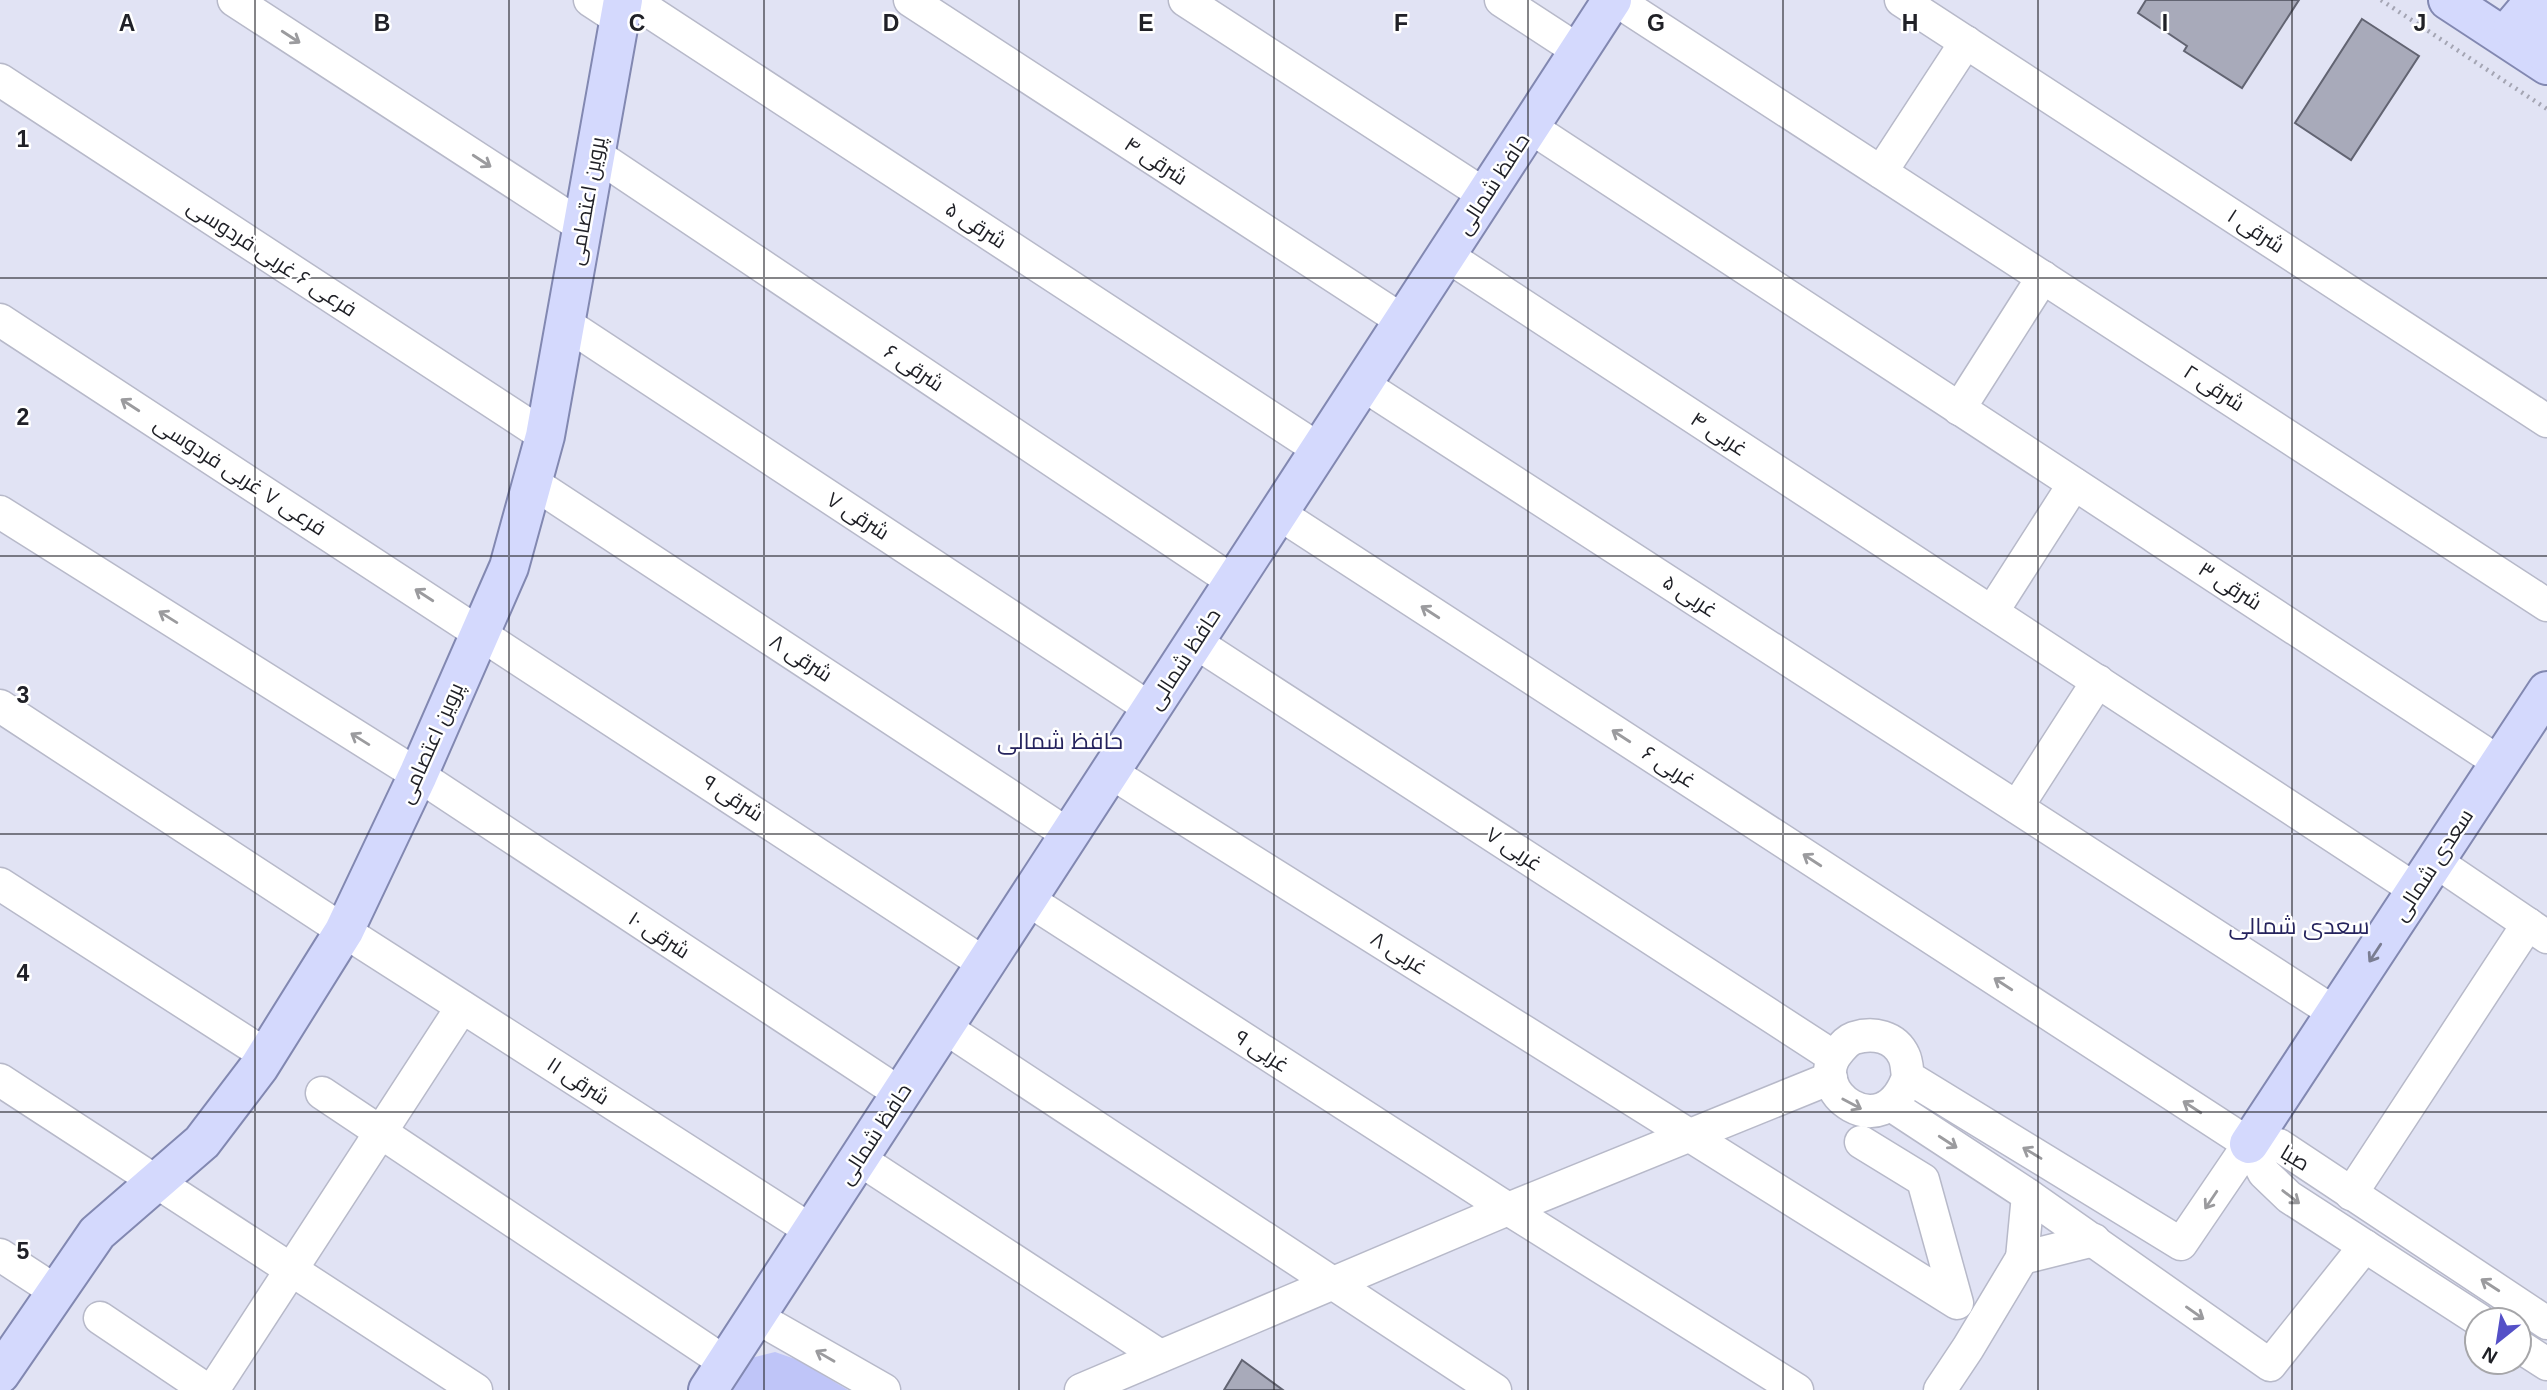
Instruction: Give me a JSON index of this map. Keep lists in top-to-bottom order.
{
  "streets": {
    "main road": ["حافظ شمالی", "پروین اعتصامی", "سعدی شمالی"],
    "street": [
      "۴ شرقی",
      "۵ شرقی",
      "۱ شرقی",
      "فرعی ۶ غربی فردوسی",
      "۶ شرقی",
      "۲ شرقی",
      "۴ غربی",
      "فرعی ۷ غربی فردوسی",
      "۷ شرقی",
      "۳ شرقی",
      "۵ غربی",
      "۸ شرقی",
      "۶ غربی",
      "شرقی ۹",
      "۷ غربی",
      "شرقی ۱۰",
      "۸ غربی",
      "۹ غربی",
      "۱۱ شرقی",
      "صبا"
    ]
  },
  "crossings": [
    ["۴ شرقی", "حافظ شمالی"],
    ["حافظ شمالی", "۵ شرقی"],
    ["حافظ شمالی", "۶ شرقی"],
    ["حافظ شمالی", "۲ شرقی"],
    ["حافظ شمالی", "۴ غربی"],
    ["حافظ شمالی", "۷ شرقی"],
    ["حافظ شمالی", "۳ شرقی"],
    ["حافظ شمالی", "۵ غربی"],
    ["حافظ شمالی", "۸ شرقی"],
    ["حافظ شمالی", "۶ غربی"],
    ["حافظ شمالی", "شرقی ۹"],
    ["حافظ شمالی", "۷ غربی"],
    ["حافظ شمالی", "شرقی ۱۰"],
    ["حافظ شمالی", "۸ غربی"],
    ["حافظ شمالی", "۹ غربی"],
    ["حافظ شمالی", "۱۱ شرقی"],
    ["پروین اعتصامی", "۵ شرقی"],
    ["پروین اعتصامی", "فرعی ۶ غربی فردوسی"],
    ["پروین اعتصامی", "۶ شرقی"],
    ["پروین اعتصامی", "فرعی ۷ غربی فردوسی"],
    ["پروین اعتصامی", "۷ شرقی"],
    ["پروین اعتصامی", "۸ شرقی"],
    ["پروین اعتصامی", "شرقی ۹"],
    ["پروین اعتصامی", "شرقی ۱۰"],
    ["پروین اعتصامی", "۱۱ شرقی"],
    ["فرعی ۷ غربی فردوسی", "شرقی ۹"],
    ["۳ شرقی", "سعدی شمالی"],
    ["۶ غربی", "سعدی شمالی"],
    ["۶ غربی", "صبا"],
    ["سعدی شمالی", "صبا"]
  ],
  "one_way": ["فرعی ۷ غربی فردوسی", "شرقی ۱۰"],
  "districts": ["حافظ شمالی", "سعدی شمالی"],
  "north": "bottom left",
  "grid": {
    "columns": [
      "A",
      "B",
      "C",
      "D",
      "E",
      "F",
      "G",
      "H",
      "I",
      "J"
    ],
    "rows": [
      "1",
      "2",
      "3",
      "4",
      "5"
    ]
  }
}
